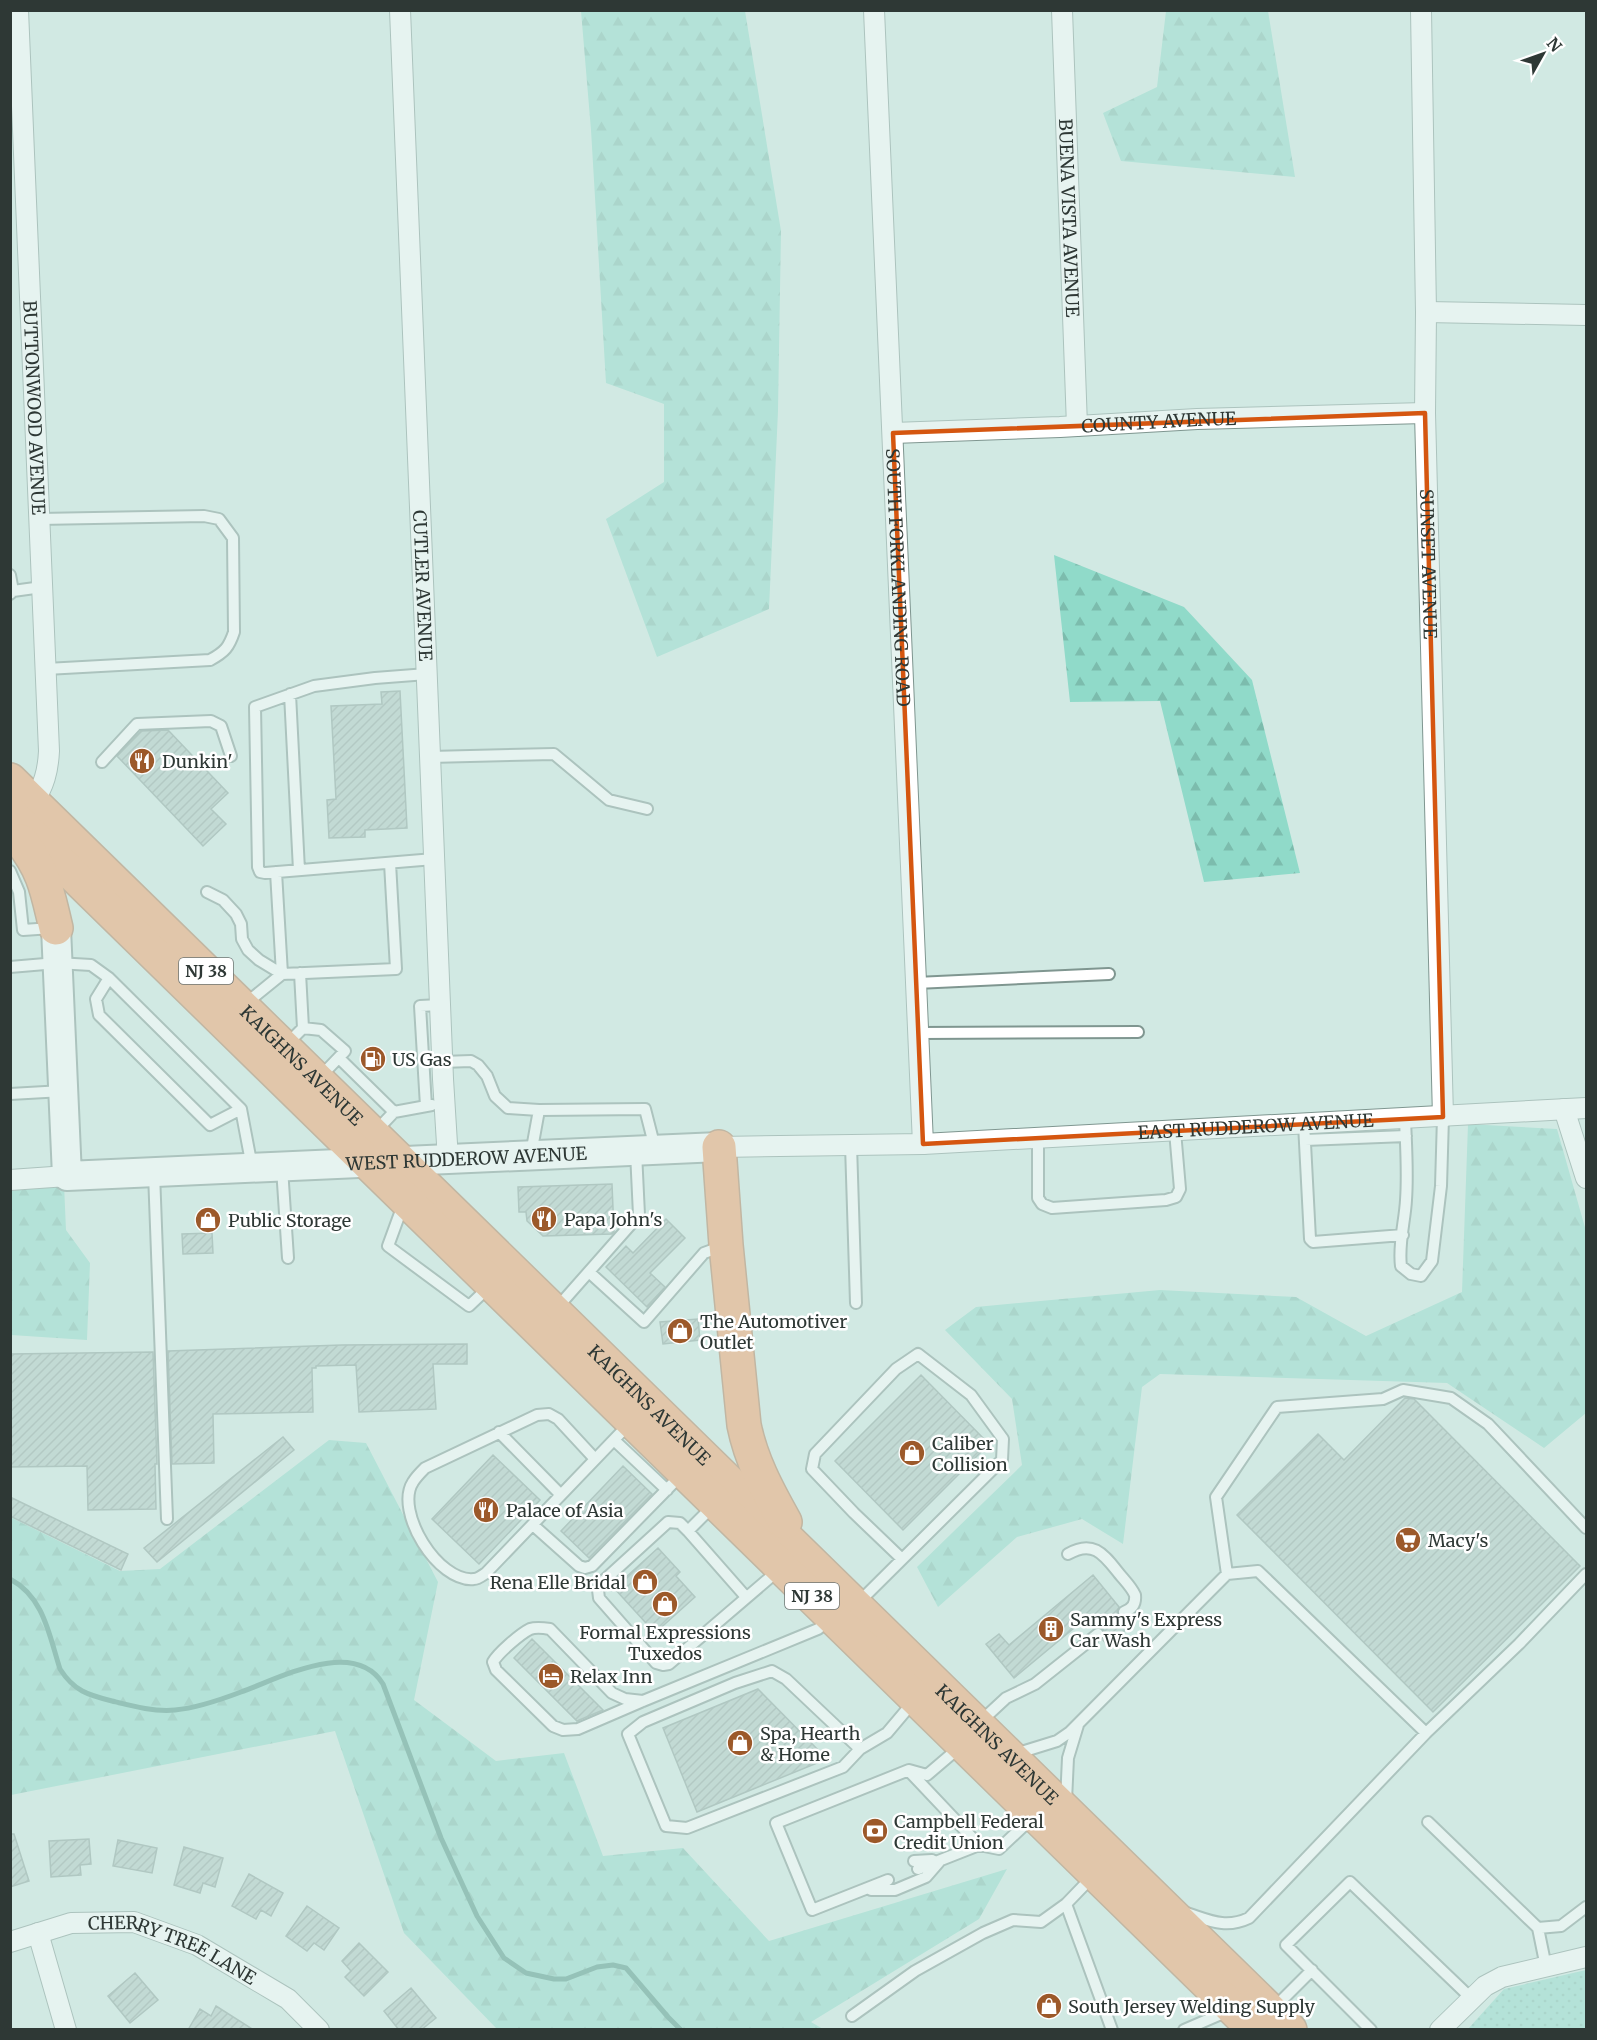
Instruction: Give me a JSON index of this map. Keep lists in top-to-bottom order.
{
  "streets": {
    "highway": ["NJ 38", "KAIGHNS AVENUE"],
    "street": [
      "BUENA VISTA AVENUE",
      "BUTTONWOOD AVENUE",
      "COUNTY AVENUE",
      "SUNSET AVENUE",
      "SOUTH FORKLANDING ROAD",
      "CUTLER AVENUE",
      "EAST RUDDEROW AVENUE",
      "WEST RUDDEROW AVENUE",
      "CHERRY TREE LANE"
    ]
  },
  "crossings": [
    ["BUENA VISTA AVENUE", "COUNTY AVENUE"],
    ["BUTTONWOOD AVENUE", "KAIGHNS AVENUE"],
    ["COUNTY AVENUE", "SUNSET AVENUE"],
    ["COUNTY AVENUE", "SOUTH FORKLANDING ROAD"],
    ["SUNSET AVENUE", "EAST RUDDEROW AVENUE"],
    ["SOUTH FORKLANDING ROAD", "EAST RUDDEROW AVENUE"],
    ["SOUTH FORKLANDING ROAD", "WEST RUDDEROW AVENUE"],
    ["CUTLER AVENUE", "WEST RUDDEROW AVENUE"],
    ["KAIGHNS AVENUE", "WEST RUDDEROW AVENUE"],
    ["EAST RUDDEROW AVENUE", "WEST RUDDEROW AVENUE"]
  ],
  "places": {
    "restaurant": ["Dunkin'", "Papa John's", "Palace of Asia"],
    "fuel station": ["US Gas"],
    "shop": [
      "Public Storage",
      "The Automotiver Outlet",
      "Caliber Collision",
      "Rena Elle Bridal",
      "Formal Expressions Tuxedos",
      "Spa, Hearth & Home",
      "South Jersey Welding Supply"
    ],
    "supermarket": ["Macy's"],
    "building": ["Sammy's Express Car Wash"],
    "hotel": ["Relax Inn"],
    "bank": ["Campbell Federal Credit Union"]
  },
  "north": "top right"
}
